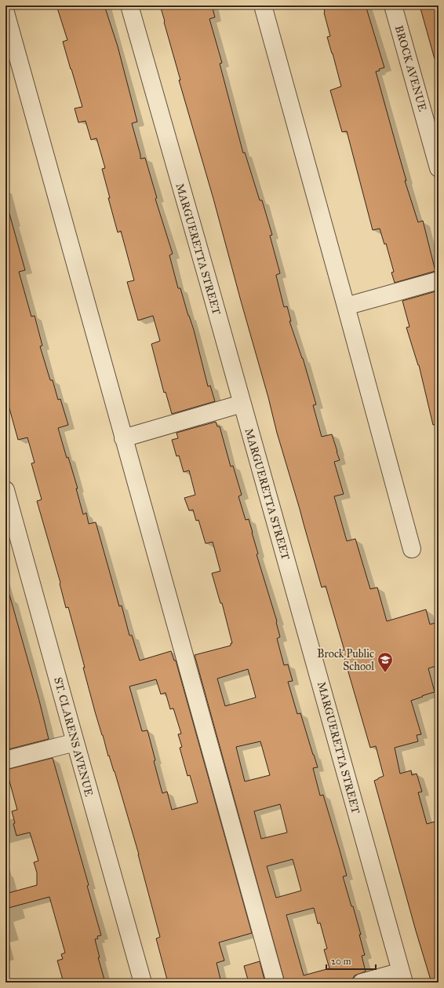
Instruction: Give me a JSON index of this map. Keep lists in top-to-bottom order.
{
  "streets": {
    "street": ["BROCK AVENUE", "MARGUERETTA STREET", "ST. CLARENS AVENUE"]
  },
  "places": {
    "school or university": ["Brock Public School"]
  },
  "scale_bar": "20 m"
}
